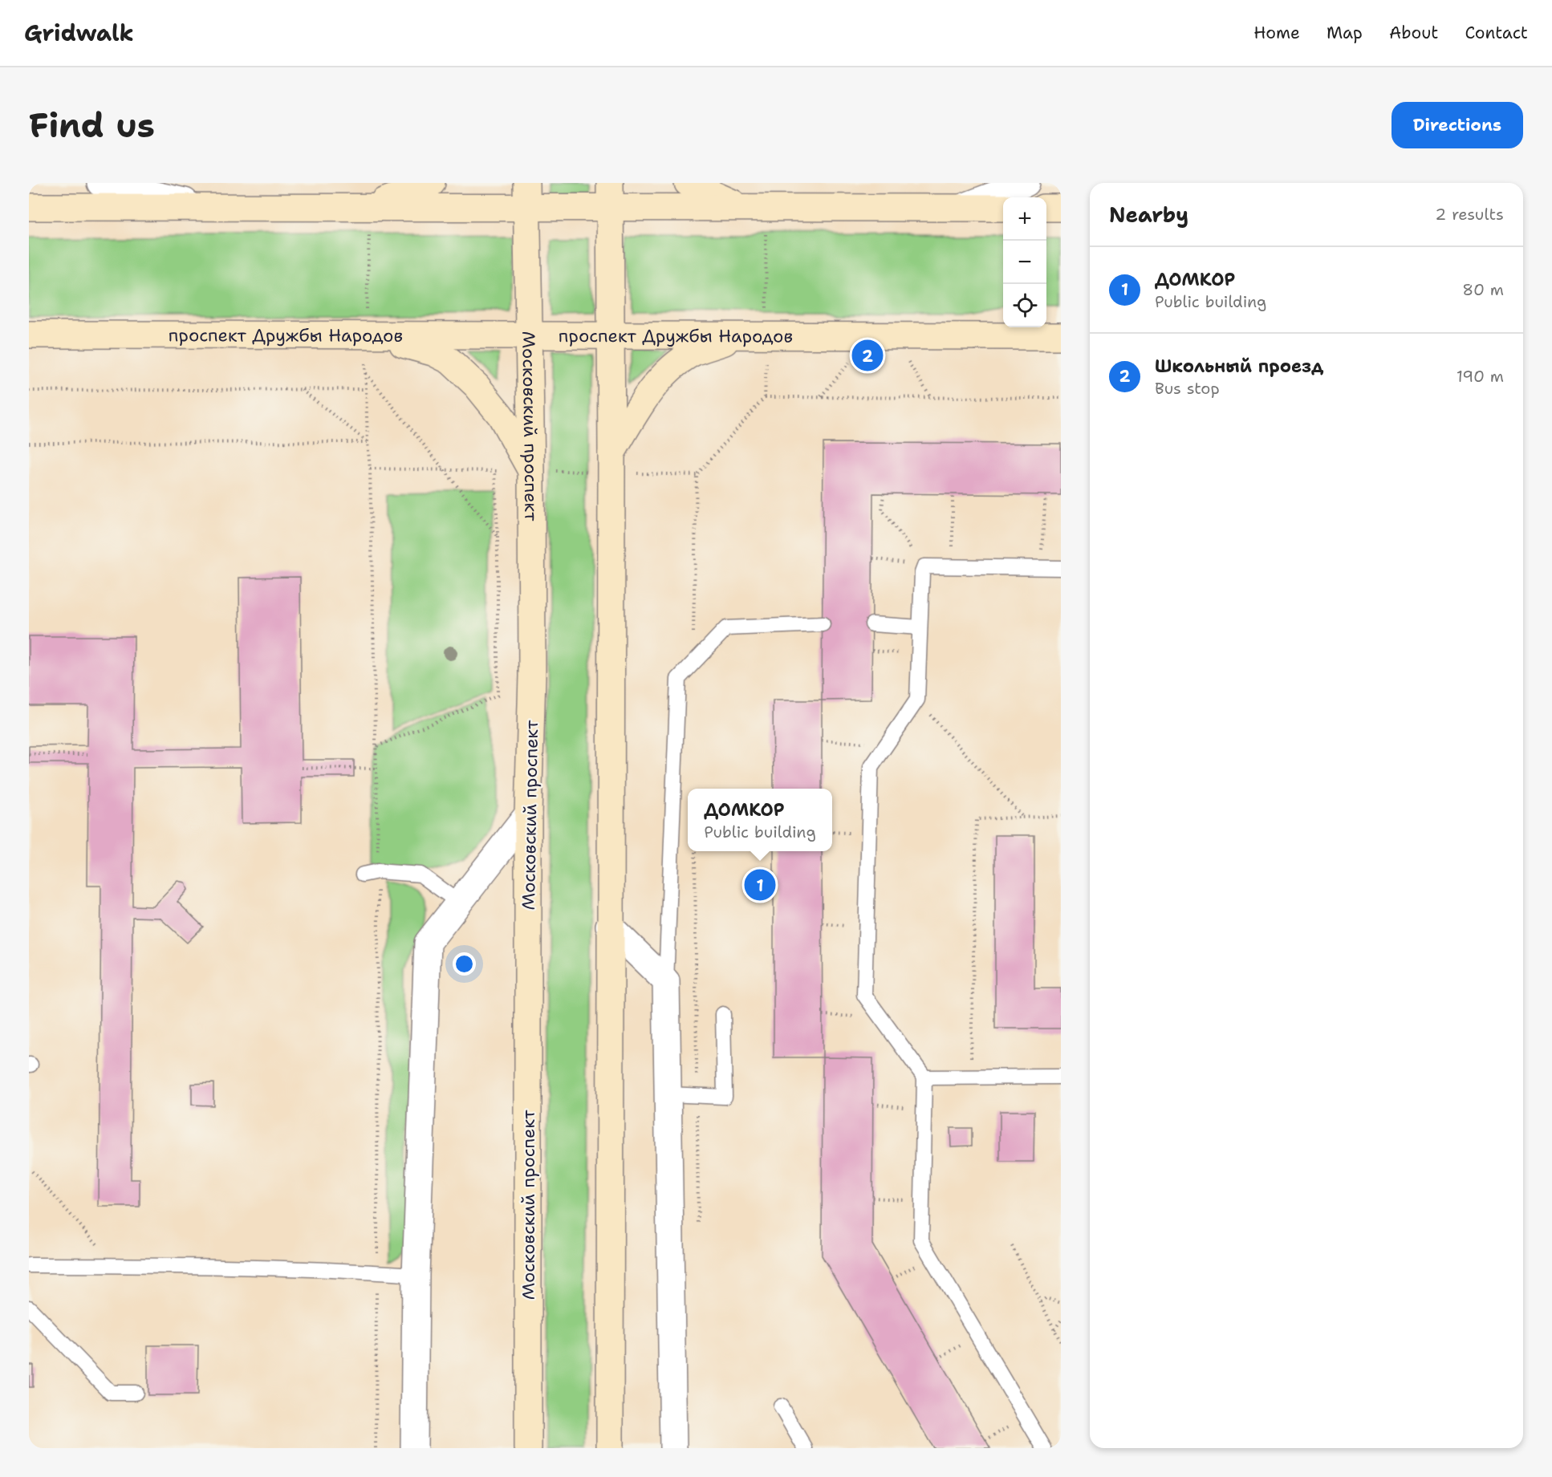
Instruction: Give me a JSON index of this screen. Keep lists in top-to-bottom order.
{
  "streets": {
    "main road": ["проспект Дружбы Народов", "Московский проспект"]
  },
  "crossings": [
    ["проспект Дружбы Народов", "Московский проспект"]
  ],
  "page": {
    "header": "Gridwalk",
    "nav": [
      "Home",
      "Map",
      "About",
      "Contact"
    ],
    "buttons": "Directions",
    "title": "Find us",
    "heading": ["Nearby", "2 results"],
    "map_buttons": ["+", "−"],
    "list": [
      {
        "mark": "1",
        "name": "ДОМКОР",
        "note": "Public building",
        "value": "80 m"
      },
      {
        "mark": "2",
        "name": "Школьный проезд",
        "note": "Bus stop",
        "value": "190 m"
      }
    ],
    "pins": ["2", "1"],
    "popup": ["ДОМКОР", "Public building"]
  }
}
